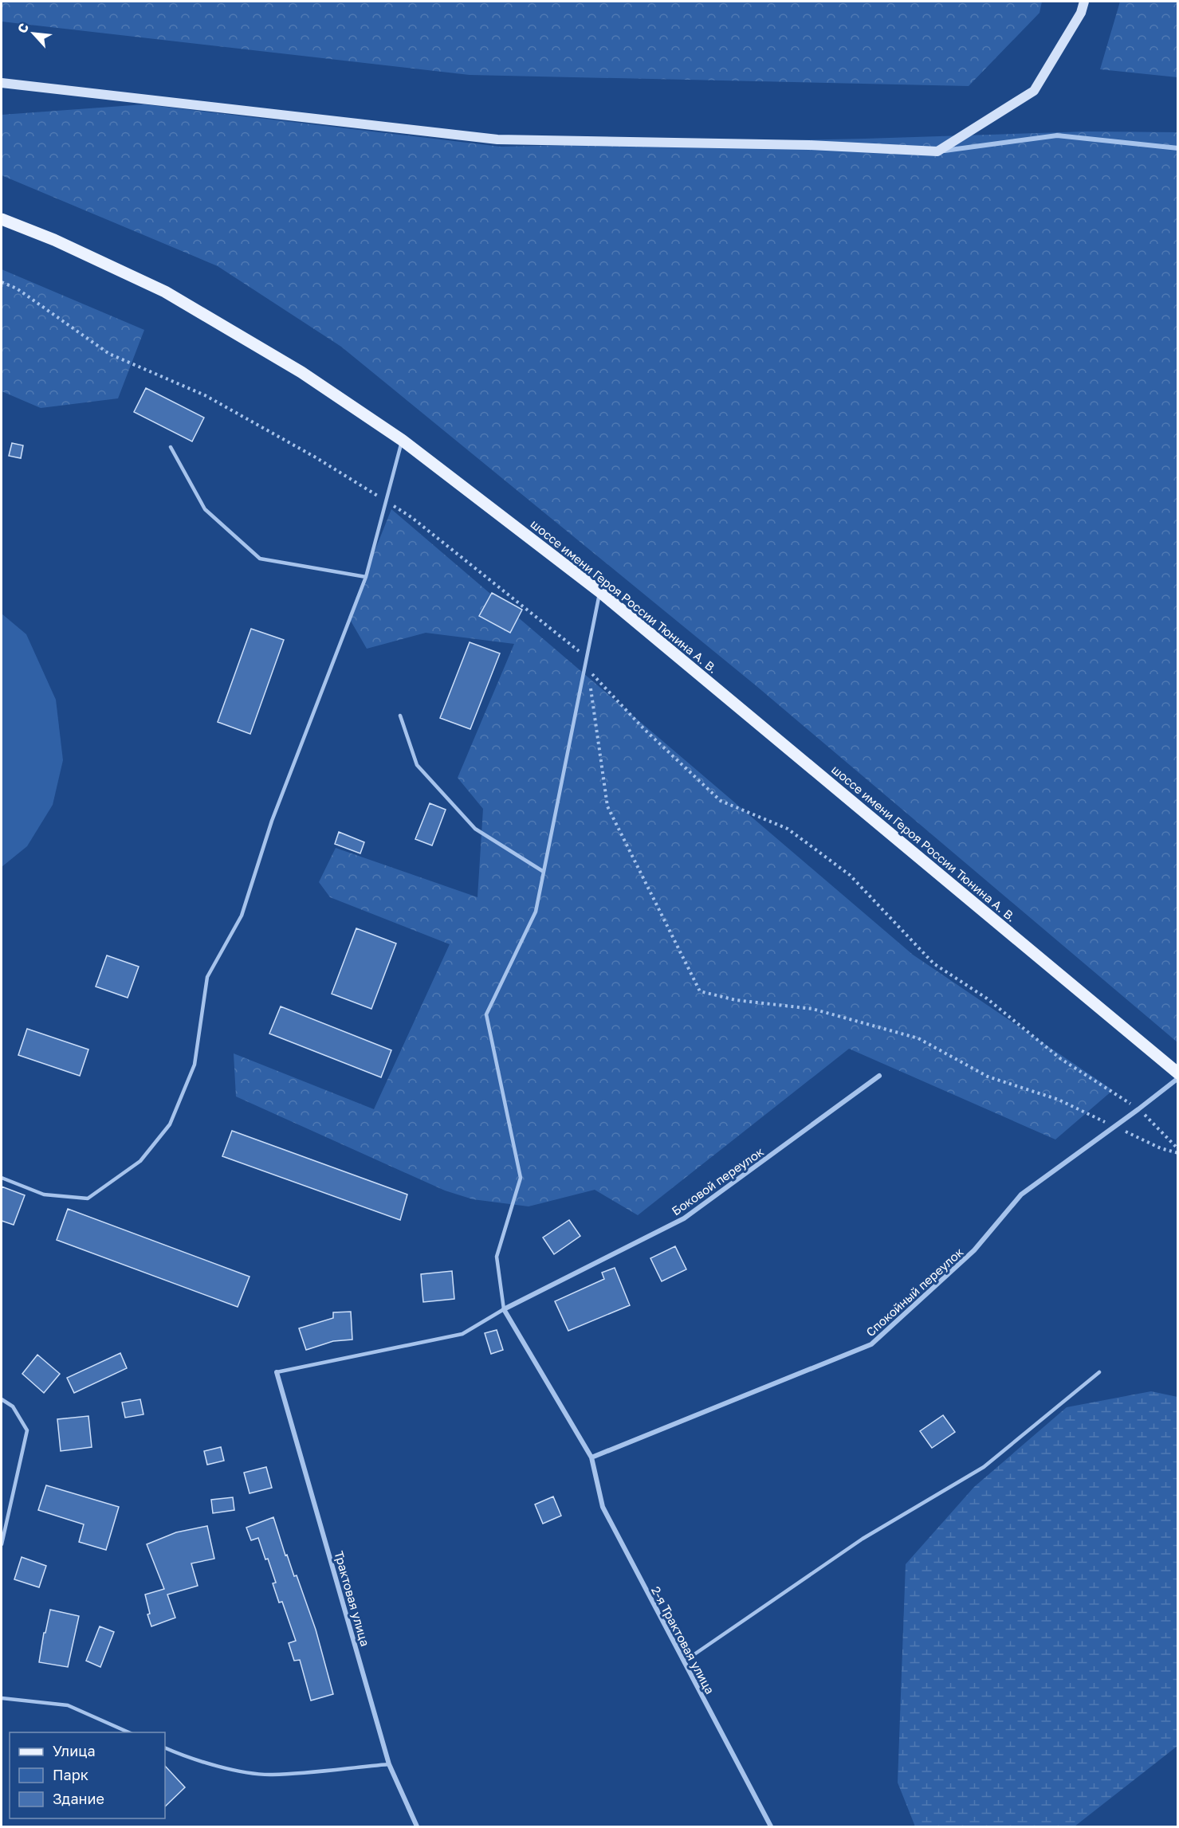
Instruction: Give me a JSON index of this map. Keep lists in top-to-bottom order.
{
  "streets": {
    "main road": ["шоссе имени Героя России Тюнина А. В."],
    "street": [
      "Боковой переулок",
      "Спокойный переулок",
      "Трактовая улица",
      "2-я Трактовая улица"
    ]
  },
  "crossings": [
    ["Боковой переулок", "2-я Трактовая улица"],
    ["Спокойный переулок", "2-я Трактовая улица"]
  ],
  "legend": ["Улица", "Парк", "Здание"],
  "north": "top left"
}
